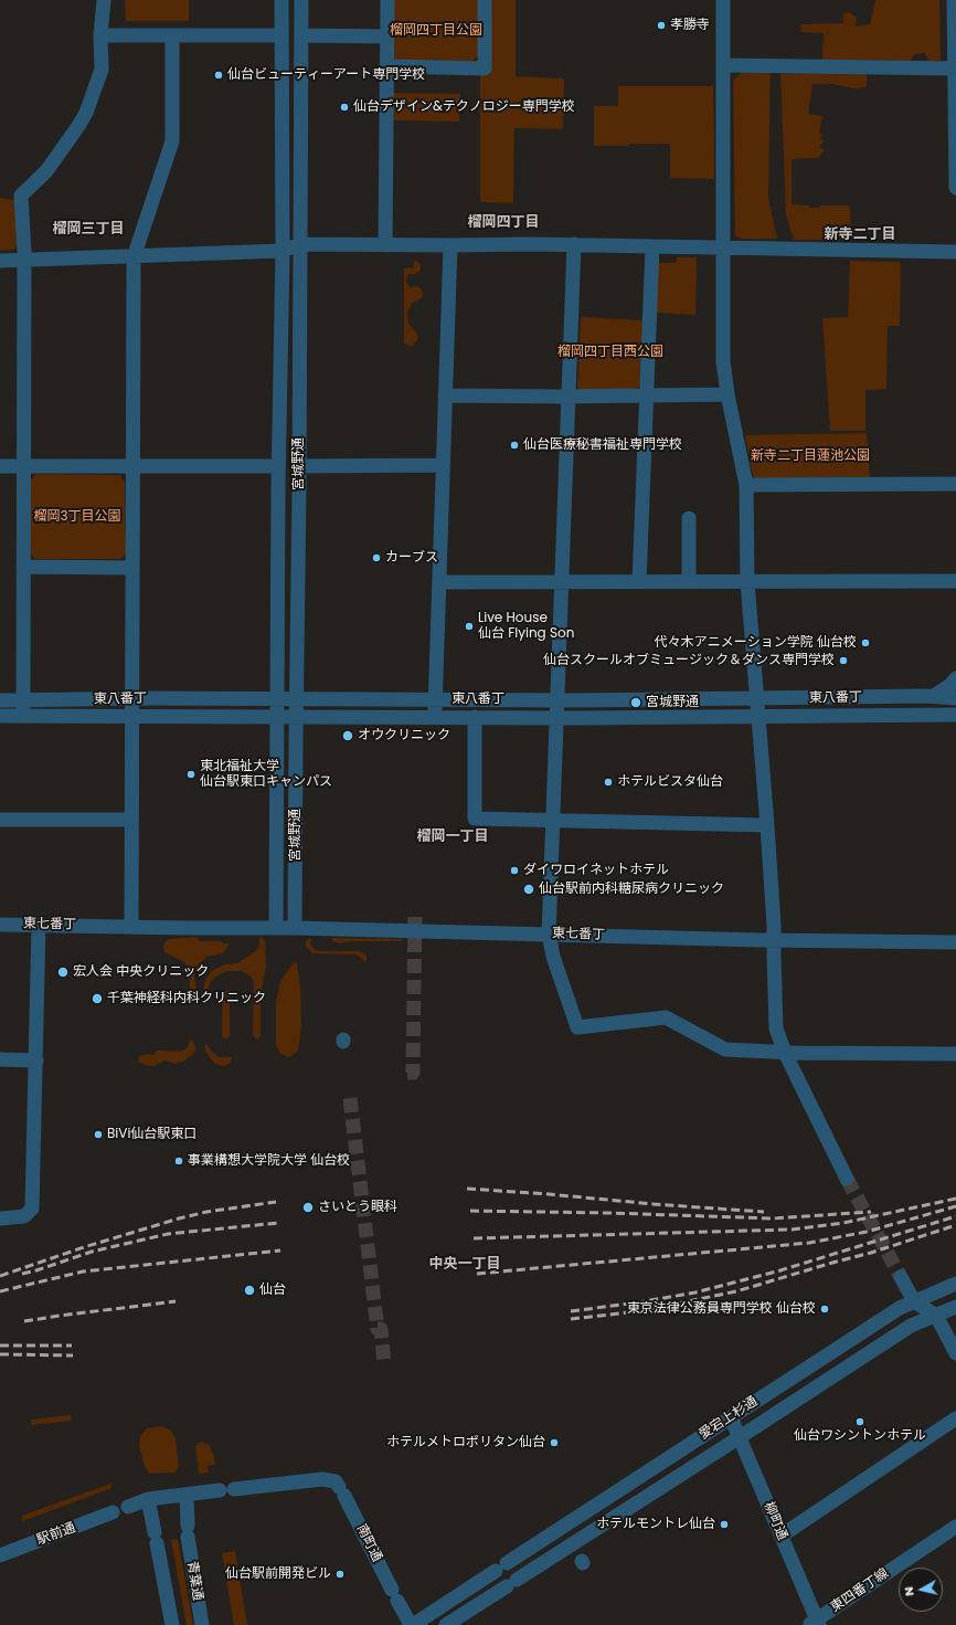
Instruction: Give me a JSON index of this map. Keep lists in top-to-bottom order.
{
  "streets": {
    "street": [
      "宮城野通",
      "東八番丁",
      "東七番丁",
      "愛宕上杉通",
      "柳町通",
      "駅前通",
      "南町通",
      "青葉通",
      "東四番丁線"
    ]
  },
  "crossings": [
    ["宮城野通", "東八番丁"],
    ["宮城野通", "東七番丁"],
    ["愛宕上杉通", "柳町通"],
    ["愛宕上杉通", "南町通"],
    ["柳町通", "東四番丁線"],
    ["南町通", "青葉通"]
  ],
  "districts": [
    "榴岡四丁目",
    "榴岡三丁目",
    "新寺二丁目",
    "榴岡一丁目",
    "中央一丁目"
  ],
  "parks": [
    "榴岡四丁目公園",
    "榴岡四丁目西公園",
    "新寺二丁目蓮池公園",
    "榴岡3丁目公園"
  ],
  "places": [
    "孝勝寺",
    "仙台ビューティーアート専門学校",
    "仙台デザイン&テクノロジー専門学校",
    "仙台医療秘書福祉専門学校",
    "カーブス",
    "Live House 仙台 Flying Son",
    "代々木アニメーション学院 仙台校",
    "仙台スクールオブミュージック＆ダンス専門学校",
    "宮城野通",
    "オウクリニック",
    "東北福祉大学 仙台駅東口キャンパス",
    "ホテルビスタ仙台",
    "ダイワロイネットホテル",
    "仙台駅前内科糖尿病クリニック",
    "宏人会 中央クリニック",
    "千葉神経科内科クリニック",
    "BiVi仙台駅東口",
    "事業構想大学院大学 仙台校",
    "さいとう眼科",
    "仙台",
    "東京法律公務員専門学校 仙台校",
    "仙台ワシントンホテル",
    "ホテルメトロポリタン仙台",
    "ホテルモントレ仙台",
    "仙台駅前開発ビル"
  ],
  "north": "left"
}
